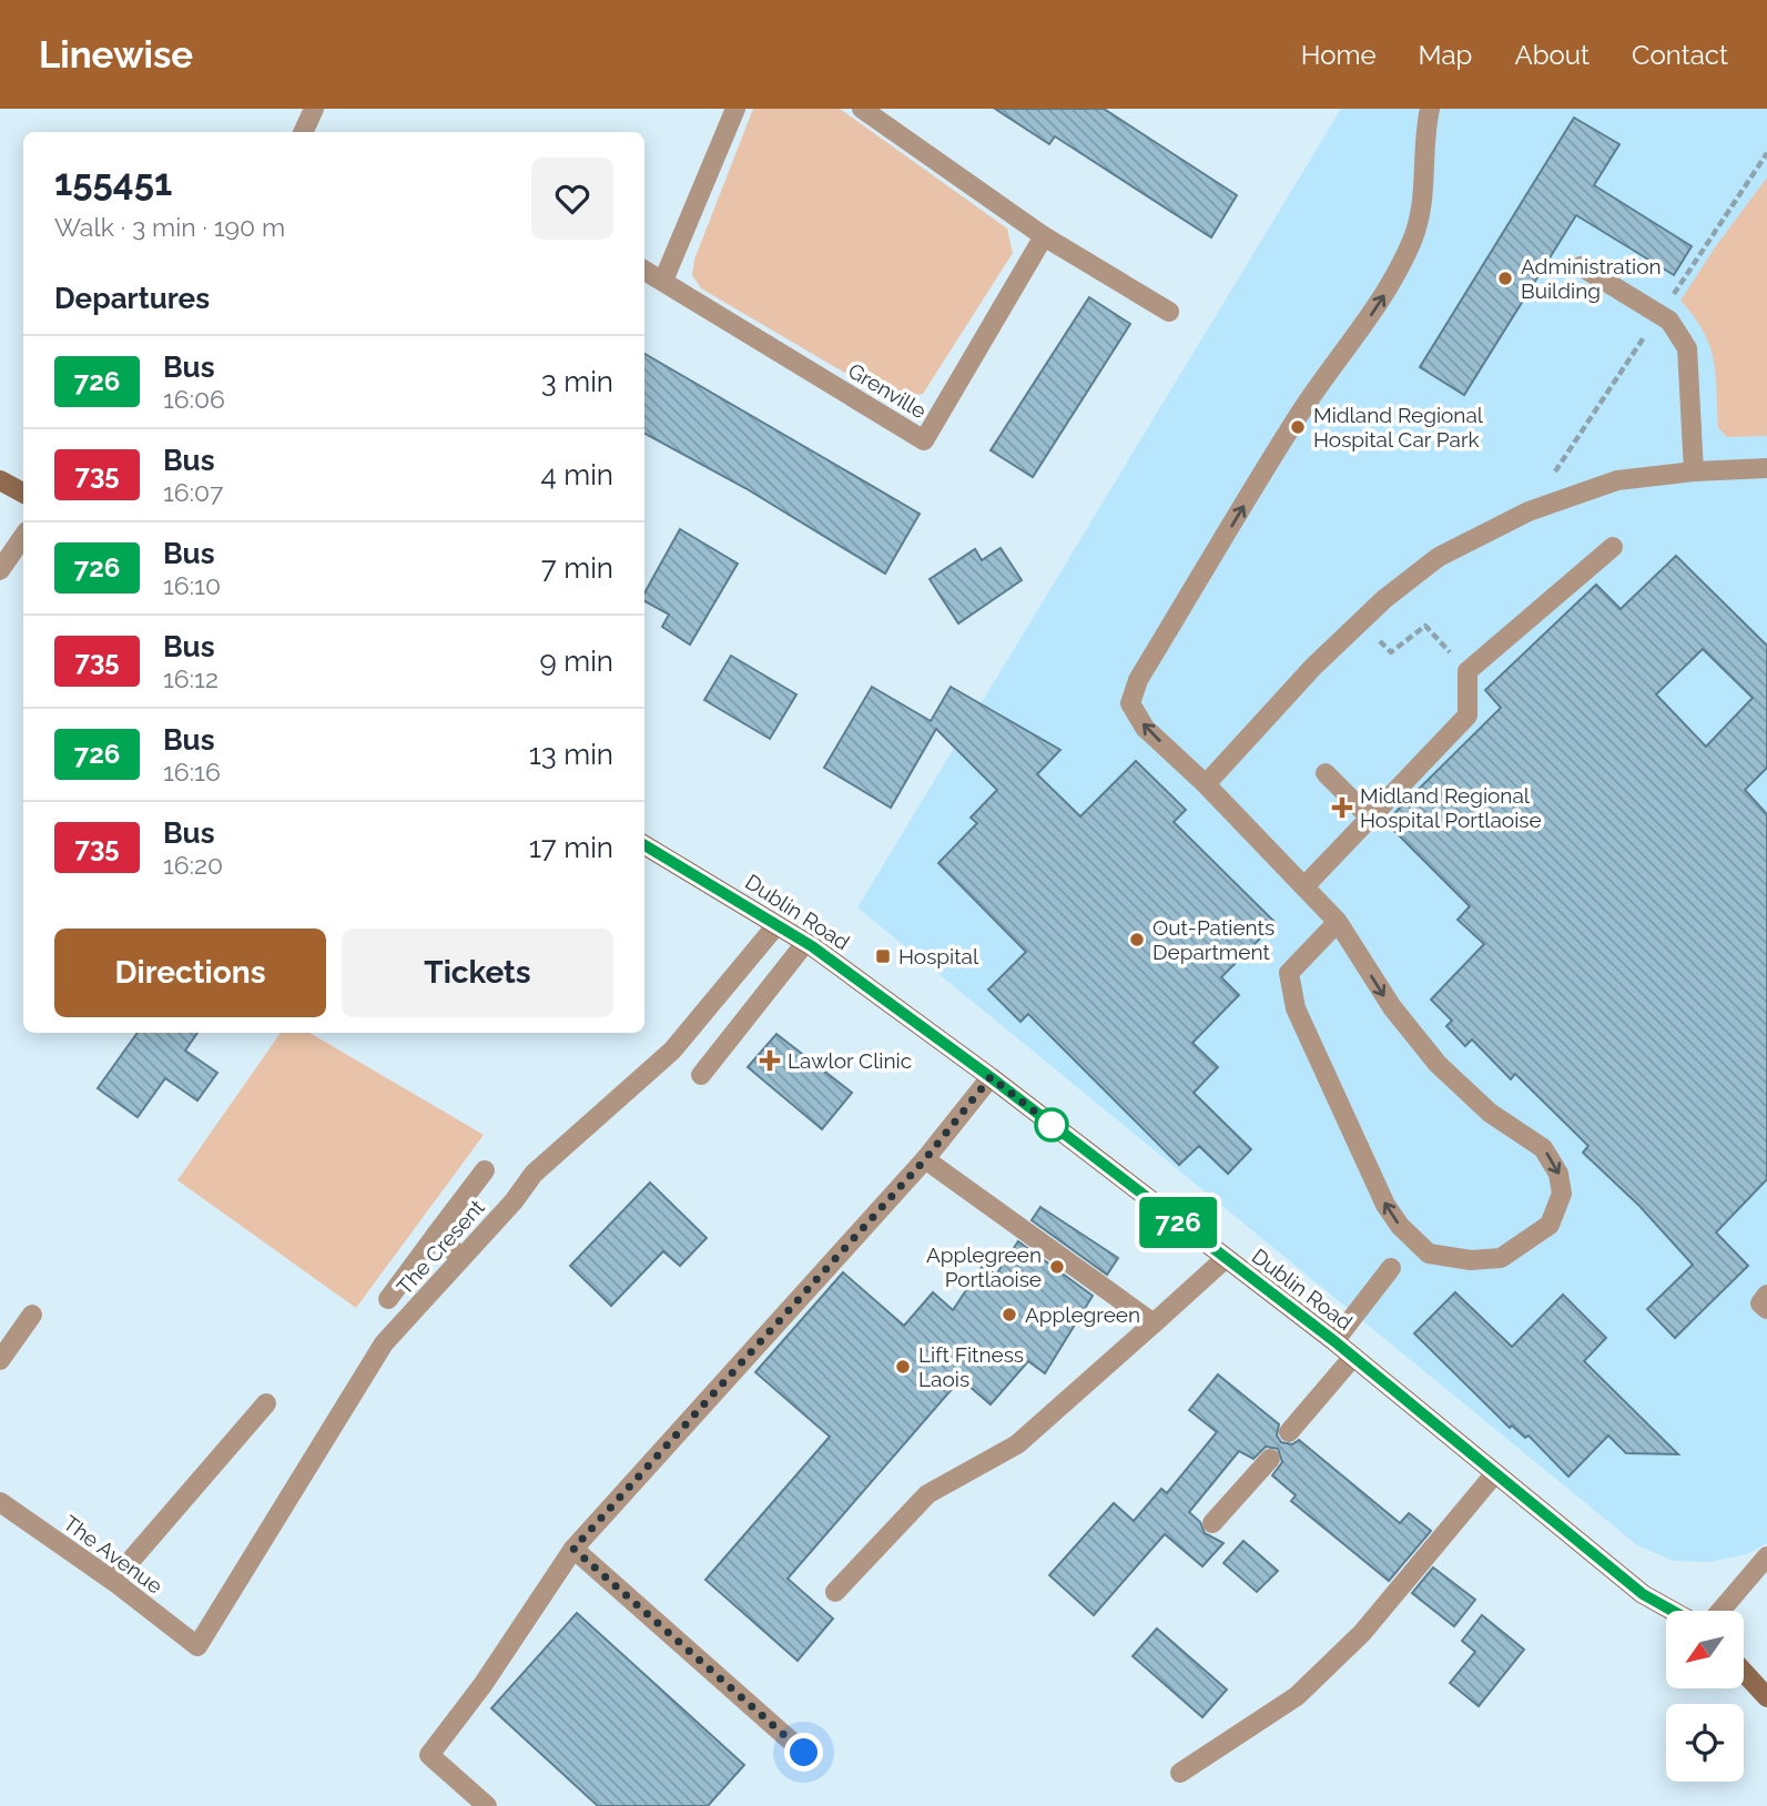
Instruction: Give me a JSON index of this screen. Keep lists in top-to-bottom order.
{
  "streets": {
    "main road": ["Dublin Road"],
    "street": ["Grenville", "The Cresent", "The Avenue"]
  },
  "crossings": [
    ["Dublin Road", "The Cresent"],
    ["The Cresent", "The Avenue"]
  ],
  "places": {
    "other": [
      "Administration Building",
      "Midland Regional Hospital Car Park",
      "Out-Patients Department",
      "Applegreen Portlaoise",
      "Applegreen",
      "Lift Fitness Laois"
    ],
    "health": ["Midland Regional Hospital Portlaoise", "Lawlor Clinic"],
    "transit": ["Hospital"]
  },
  "lines": ["bus line 726"],
  "north": "bottom left",
  "page": {
    "header": "Linewise",
    "nav": [
      "Home",
      "Map",
      "About",
      "Contact"
    ],
    "on_map": "726",
    "heading": [
      ["155451", "Walk · 3 min · 190 m"],
      "Departures"
    ],
    "list": [
      {
        "mark": "726",
        "name": "Bus",
        "note": "16:06",
        "value": "3 min"
      },
      {
        "mark": "735",
        "name": "Bus",
        "note": "16:07",
        "value": "4 min"
      },
      {
        "mark": "726",
        "name": "Bus",
        "note": "16:10",
        "value": "7 min"
      },
      {
        "mark": "735",
        "name": "Bus",
        "note": "16:12",
        "value": "9 min"
      },
      {
        "mark": "726",
        "name": "Bus",
        "note": "16:16",
        "value": "13 min"
      },
      {
        "mark": "735",
        "name": "Bus",
        "note": "16:20",
        "value": "17 min"
      }
    ],
    "buttons": ["Directions", "Tickets"]
  }
}
